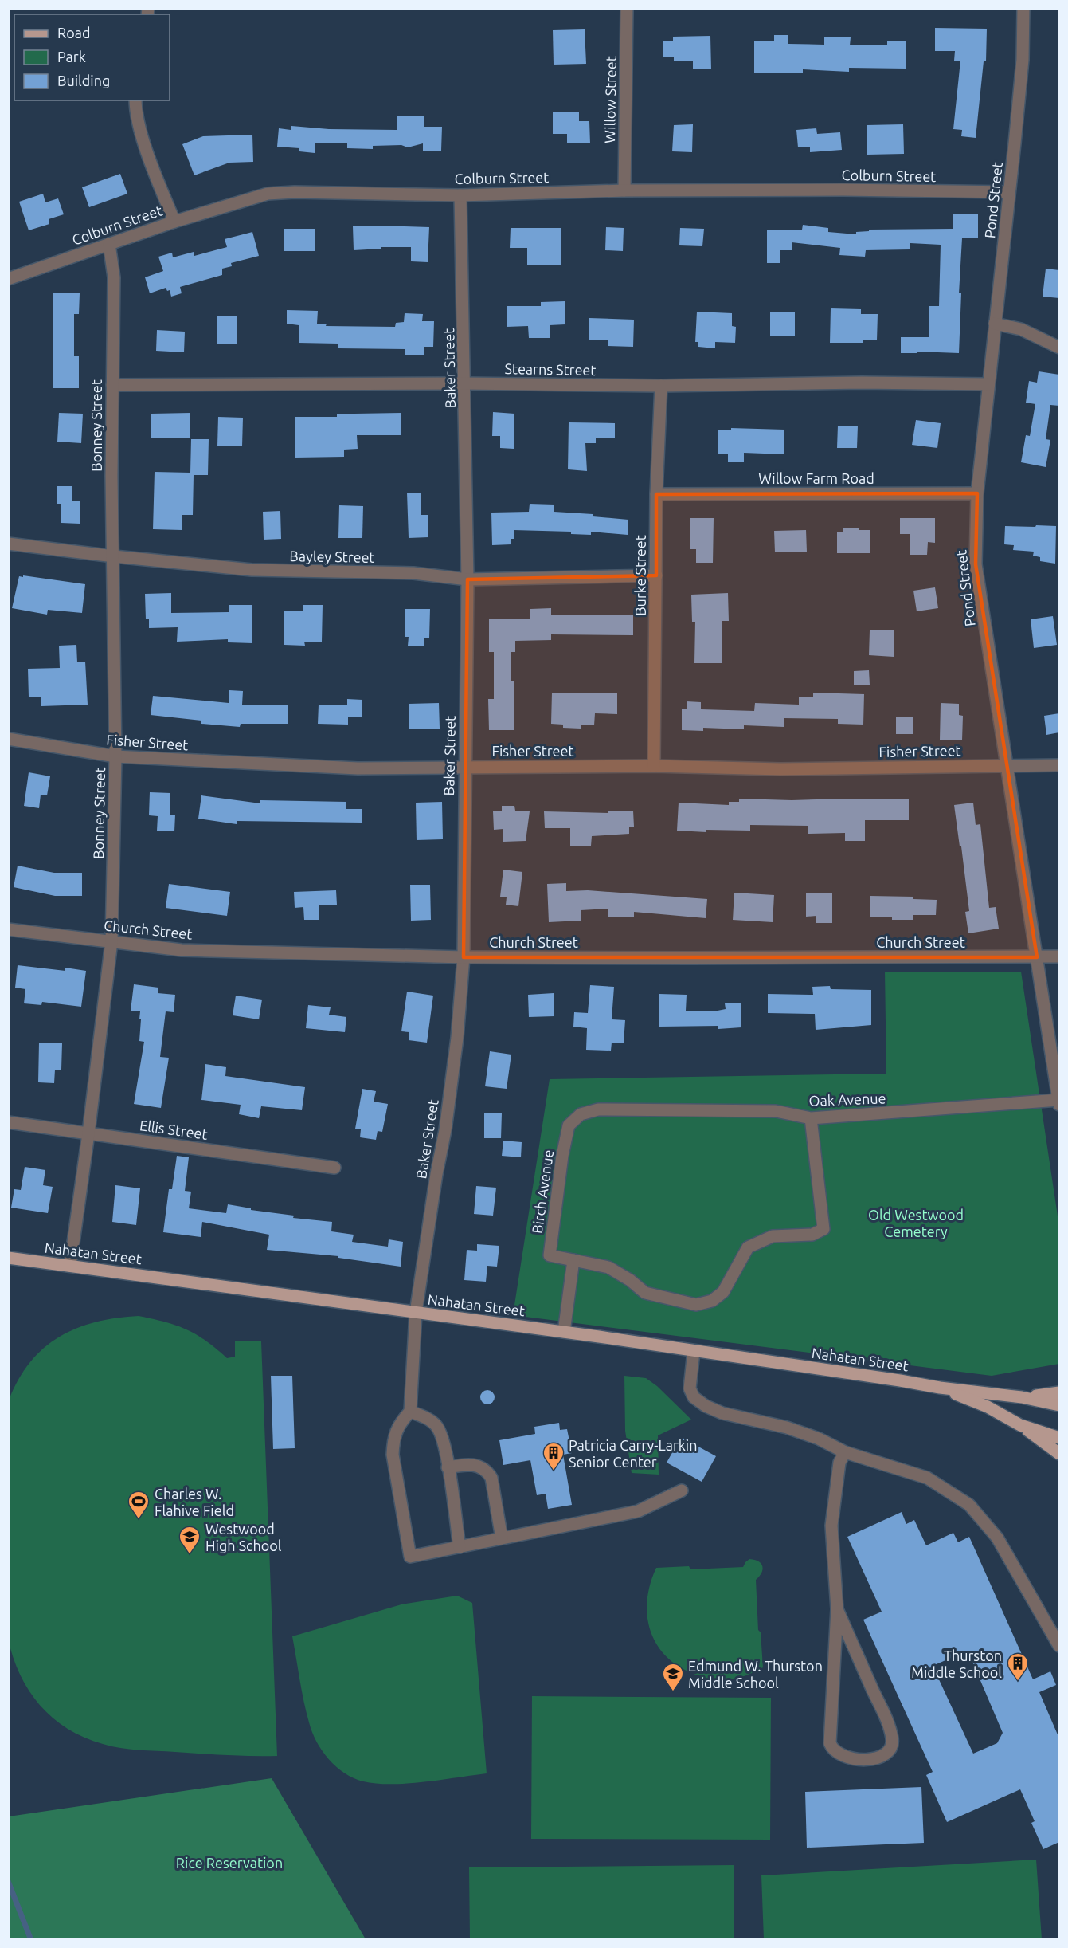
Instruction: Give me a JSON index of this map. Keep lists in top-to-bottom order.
{
  "streets": {
    "main road": ["Nahatan Street"],
    "street": [
      "Willow Street",
      "Colburn Street",
      "Pond Street",
      "Baker Street",
      "Stearns Street",
      "Bonney Street",
      "Willow Farm Road",
      "Bayley Street",
      "Burke Street",
      "Fisher Street",
      "Church Street",
      "Oak Avenue",
      "Ellis Street",
      "Birch Avenue"
    ]
  },
  "crossings": [
    ["Willow Street", "Colburn Street"],
    ["Colburn Street", "Pond Street"],
    ["Colburn Street", "Baker Street"],
    ["Colburn Street", "Bonney Street"],
    ["Pond Street", "Stearns Street"],
    ["Pond Street", "Willow Farm Road"],
    ["Pond Street", "Fisher Street"],
    ["Pond Street", "Church Street"],
    ["Pond Street", "Oak Avenue"],
    ["Baker Street", "Stearns Street"],
    ["Baker Street", "Bayley Street"],
    ["Baker Street", "Fisher Street"],
    ["Baker Street", "Church Street"],
    ["Baker Street", "Nahatan Street"],
    ["Stearns Street", "Bonney Street"],
    ["Stearns Street", "Burke Street"],
    ["Bonney Street", "Bayley Street"],
    ["Bonney Street", "Fisher Street"],
    ["Bonney Street", "Church Street"],
    ["Bonney Street", "Ellis Street"],
    ["Bonney Street", "Nahatan Street"],
    ["Willow Farm Road", "Burke Street"],
    ["Bayley Street", "Burke Street"],
    ["Burke Street", "Fisher Street"],
    ["Oak Avenue", "Birch Avenue"]
  ],
  "parks": ["Old Westwood Cemetery", "Rice Reservation"],
  "places": {
    "building": ["Patricia Carry-Larkin Senior Center", "Thurston Middle School"],
    "sports": ["Charles W. Flahive Field"],
    "school or university": ["Westwood High School", "Edmund W. Thurston Middle School"]
  },
  "legend": ["Road", "Park", "Building"]
}
